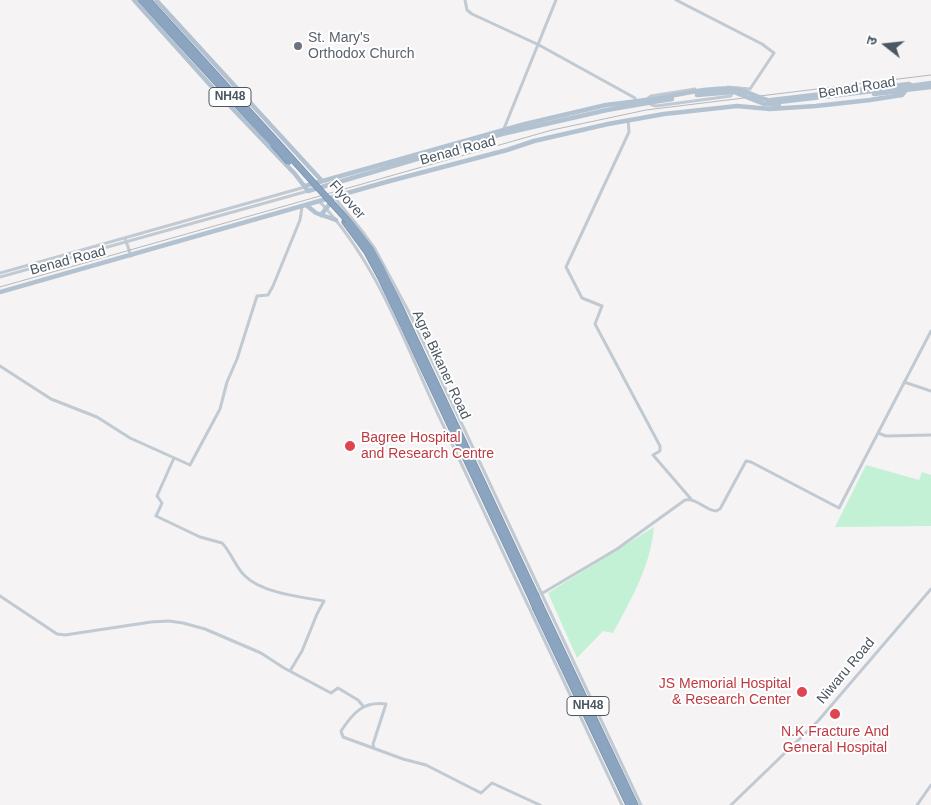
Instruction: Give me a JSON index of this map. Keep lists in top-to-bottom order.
{
  "streets": {
    "highway": ["NH48", "Flyover"],
    "main road": ["Benad Road"],
    "street": ["Niwaru Road"]
  },
  "crossings": [
    ["NH48", "Flyover"]
  ],
  "places": [
    "St. Mary's Orthodox Church",
    "Bagree Hospital and Research Centre",
    "JS Memorial Hospital & Research Center",
    "N.K Fracture And General Hospital"
  ],
  "north": "left"
}
